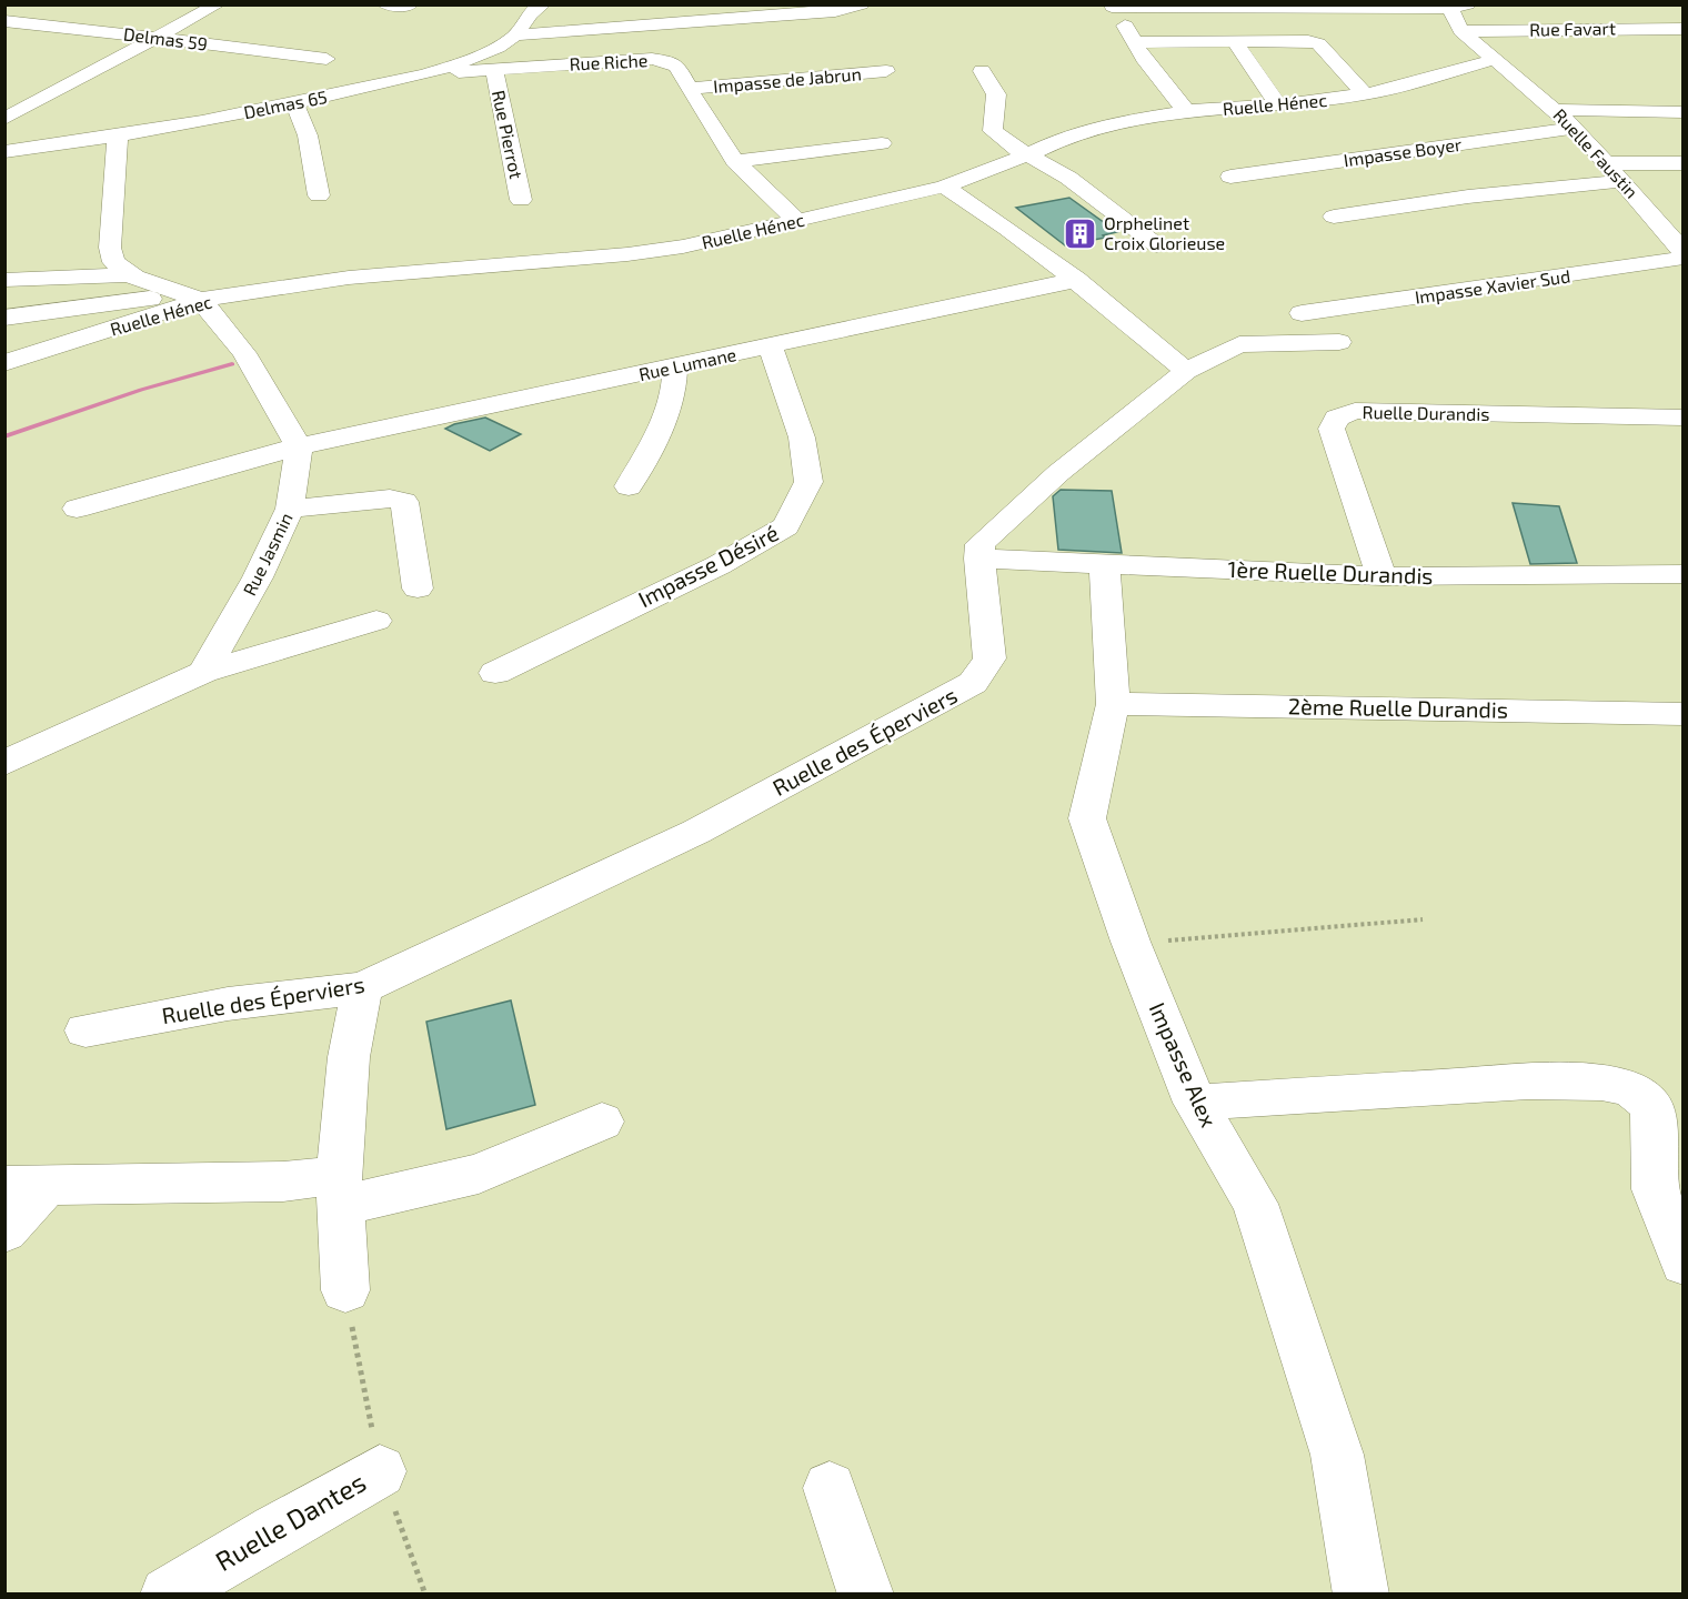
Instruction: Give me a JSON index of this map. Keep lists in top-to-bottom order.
{
  "streets": {
    "street": [
      "Rue Favart",
      "Delmas 59",
      "Rue Riche",
      "Impasse de Jabrun",
      "Delmas 65",
      "Ruelle Hénec",
      "Rue Pierrot",
      "Impasse Boyer",
      "Ruelle Faustin",
      "Impasse Xavier Sud",
      "Rue Lumane",
      "Ruelle Durandis",
      "Rue Jasmin",
      "Impasse Désiré",
      "1ère Ruelle Durandis",
      "2ème Ruelle Durandis",
      "Ruelle des Éperviers",
      "Impasse Alex",
      "Ruelle Dantes"
    ]
  },
  "crossings": [
    ["Rue Favart", "Ruelle Faustin"],
    ["Rue Riche", "Impasse de Jabrun"],
    ["Rue Riche", "Delmas 65"],
    ["Rue Riche", "Ruelle Hénec"],
    ["Rue Riche", "Rue Pierrot"],
    ["Ruelle Hénec", "Ruelle Faustin"],
    ["Impasse Boyer", "Ruelle Faustin"],
    ["Ruelle Faustin", "Impasse Xavier Sud"],
    ["Rue Lumane", "Rue Jasmin"],
    ["Rue Lumane", "Impasse Désiré"],
    ["Ruelle Durandis", "1ère Ruelle Durandis"],
    ["1ère Ruelle Durandis", "Ruelle des Éperviers"],
    ["1ère Ruelle Durandis", "Impasse Alex"],
    ["2ème Ruelle Durandis", "Impasse Alex"]
  ],
  "places": {
    "building": ["Orphelinet Croix Glorieuse"]
  }
}
